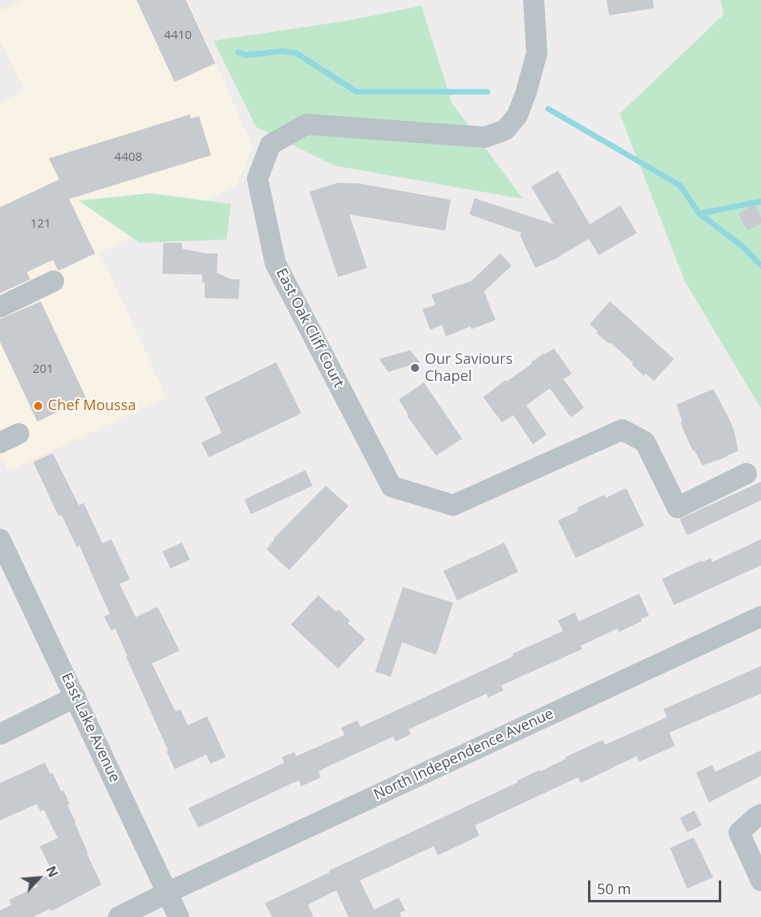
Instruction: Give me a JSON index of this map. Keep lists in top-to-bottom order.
{
  "streets": {
    "street": ["East Oak Cliff Court", "East Lake Avenue", "North Independence Avenue"]
  },
  "crossings": [
    ["East Lake Avenue", "North Independence Avenue"]
  ],
  "places": ["Our Saviours Chapel", "Chef Moussa"],
  "house_numbers": [
    "4410",
    "4408",
    "121",
    "201"
  ],
  "scale_bar": "50 m",
  "north": "top right"
}
